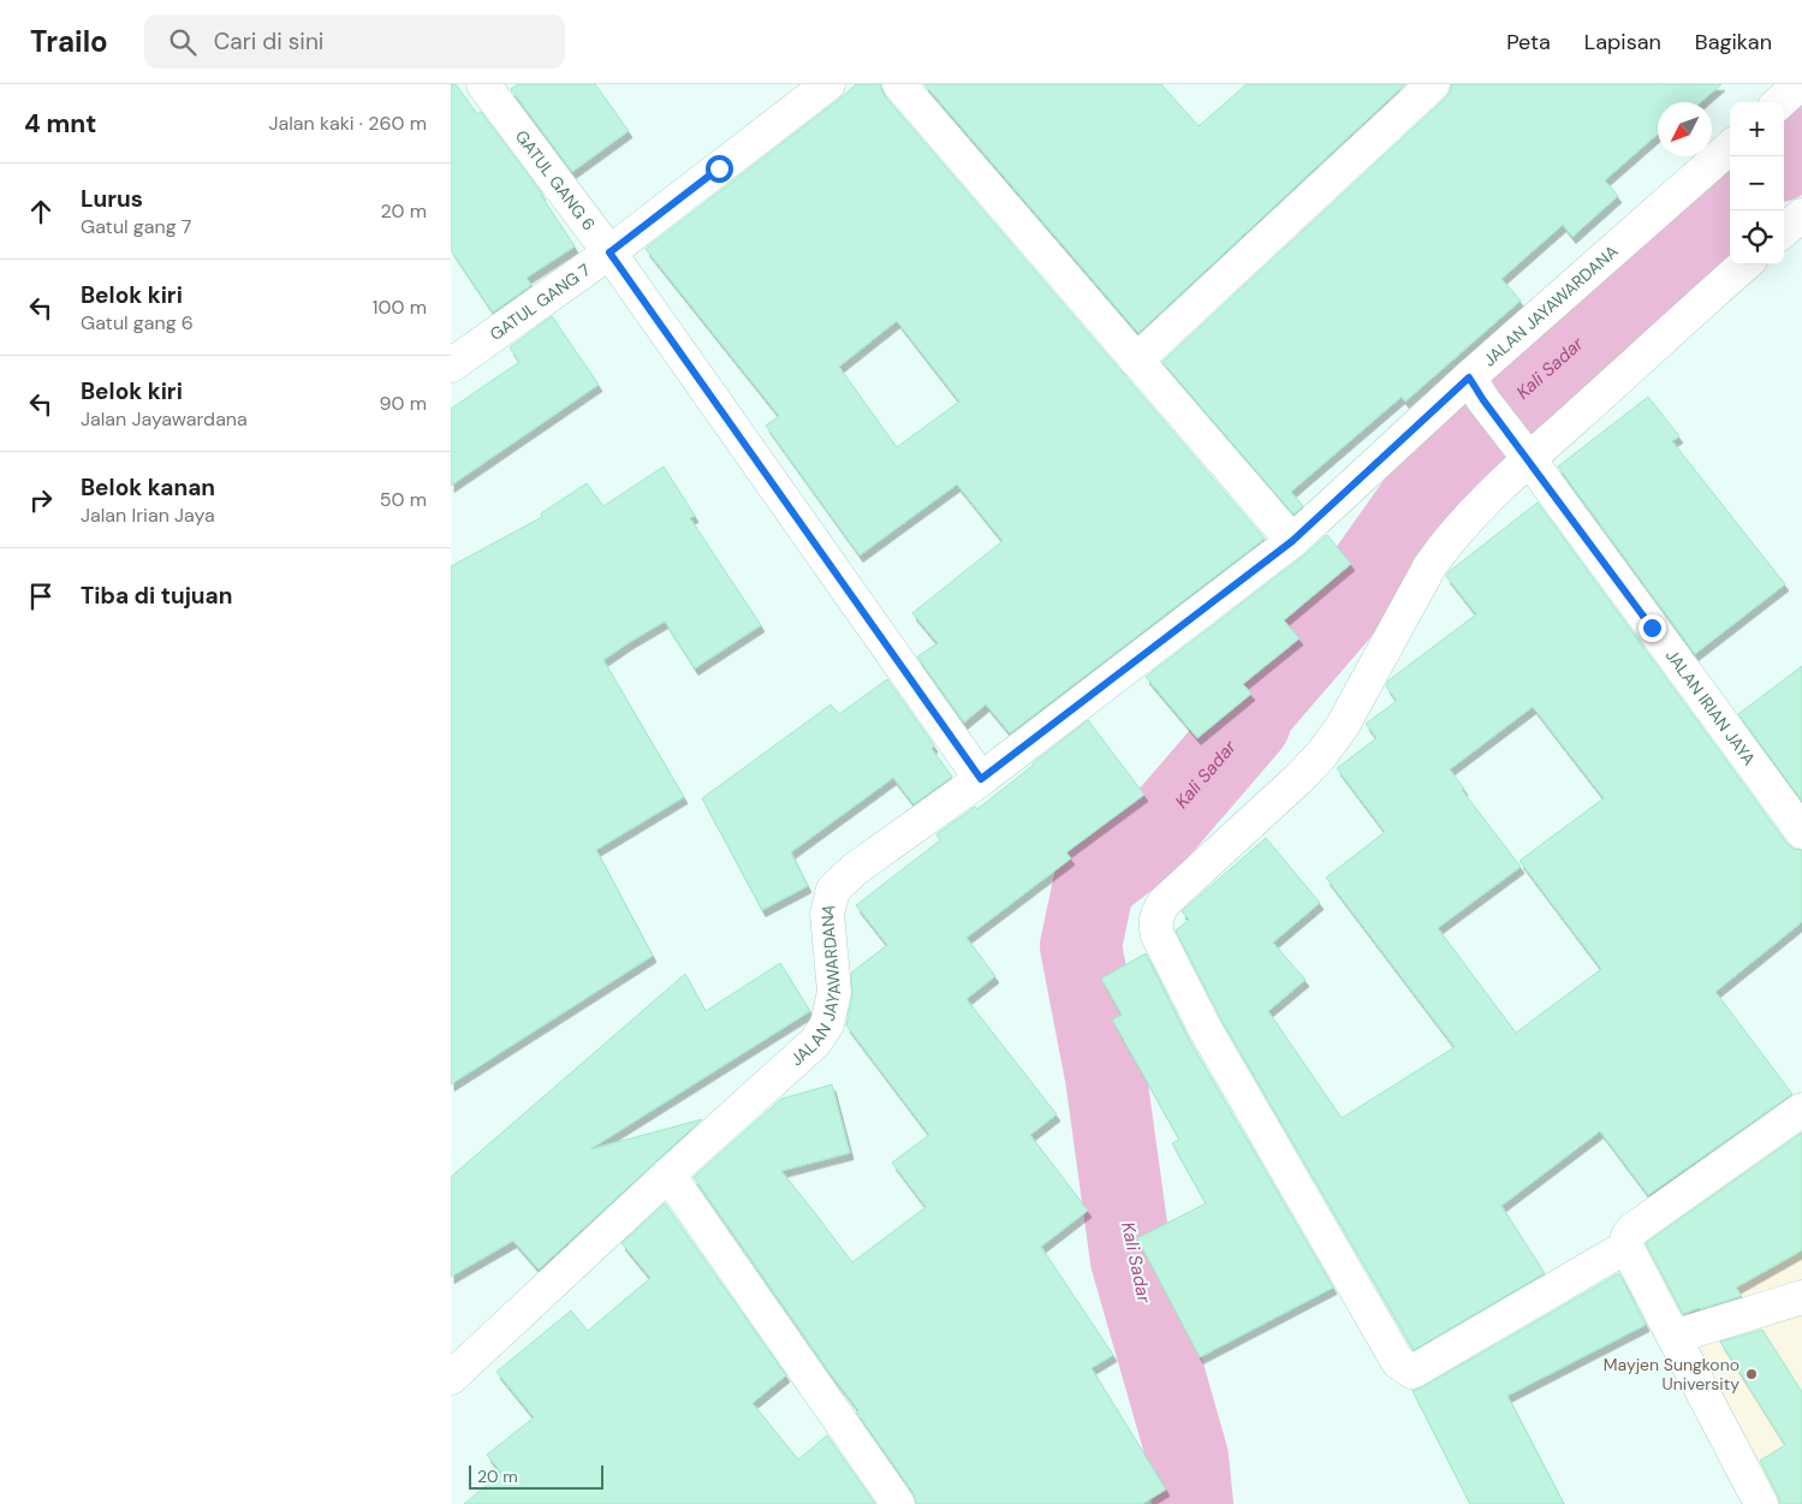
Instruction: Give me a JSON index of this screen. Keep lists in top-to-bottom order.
{
  "streets": {
    "street": [
      "GATUL GANG 6",
      "GATUL GANG 7",
      "JALAN JAYAWARDANA",
      "JALAN IRIAN JAYA"
    ]
  },
  "crossings": [
    ["GATUL GANG 6", "GATUL GANG 7"],
    ["GATUL GANG 6", "JALAN JAYAWARDANA"],
    ["JALAN JAYAWARDANA", "JALAN IRIAN JAYA"]
  ],
  "water": ["Kali Sadar"],
  "places": ["Mayjen Sungkono University"],
  "scale_bar": "20 m",
  "north": "bottom left",
  "page": {
    "header": "Trailo",
    "search": "Cari di sini",
    "nav": ["Peta", "Lapisan", "Bagikan"],
    "heading": ["4 mnt", "Jalan kaki · 260 m"],
    "map_buttons": ["+", "−"],
    "list": [
      ["Lurus", "Gatul gang 7", "20 m"],
      ["Belok kiri", "Gatul gang 6", "100 m"],
      ["Belok kiri", "Jalan Jayawardana", "90 m"],
      ["Belok kanan", "Jalan Irian Jaya", "50 m"],
      "Tiba di tujuan"
    ],
    "scale": "20 m"
  }
}
